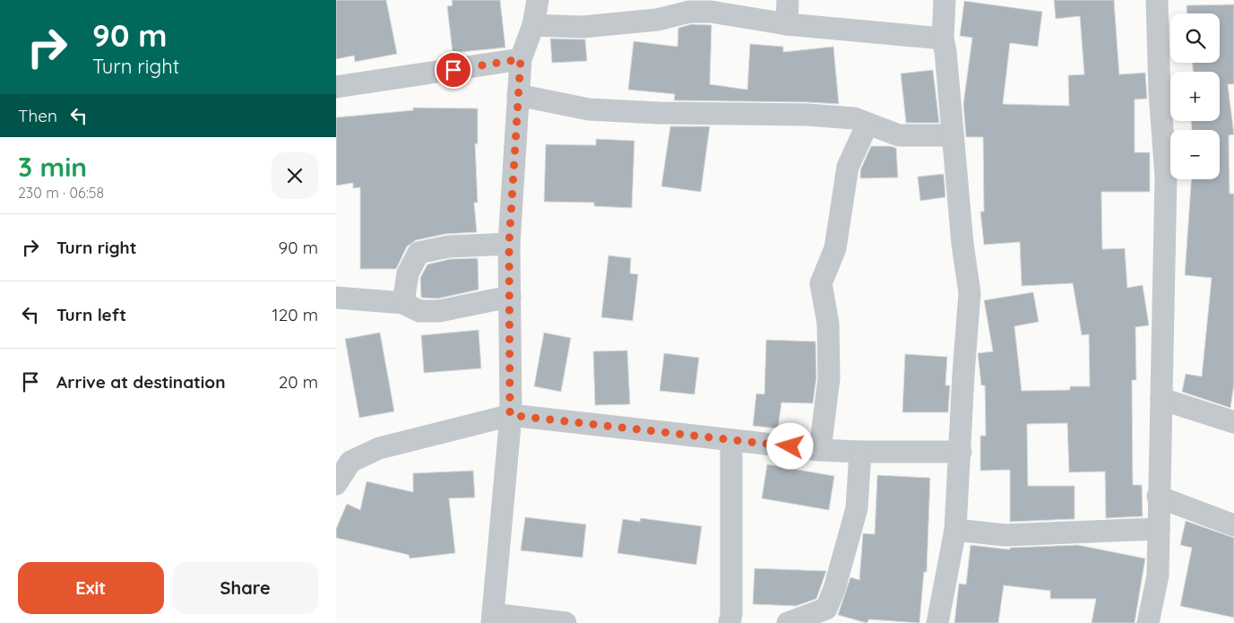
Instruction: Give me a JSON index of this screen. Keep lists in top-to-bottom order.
{
  "page": {
    "turn": ["90 m", "Turn right"],
    "map_buttons": ["+", "−"],
    "then": "Then",
    "heading": ["3 min", "230 m · 06:58"],
    "list": [
      {
        "name": "Turn right",
        "value": "90 m"
      },
      {
        "name": "Turn left",
        "value": "120 m"
      },
      {
        "name": "Arrive at destination",
        "value": "20 m"
      }
    ],
    "buttons": ["Exit", "Share"]
  }
}
